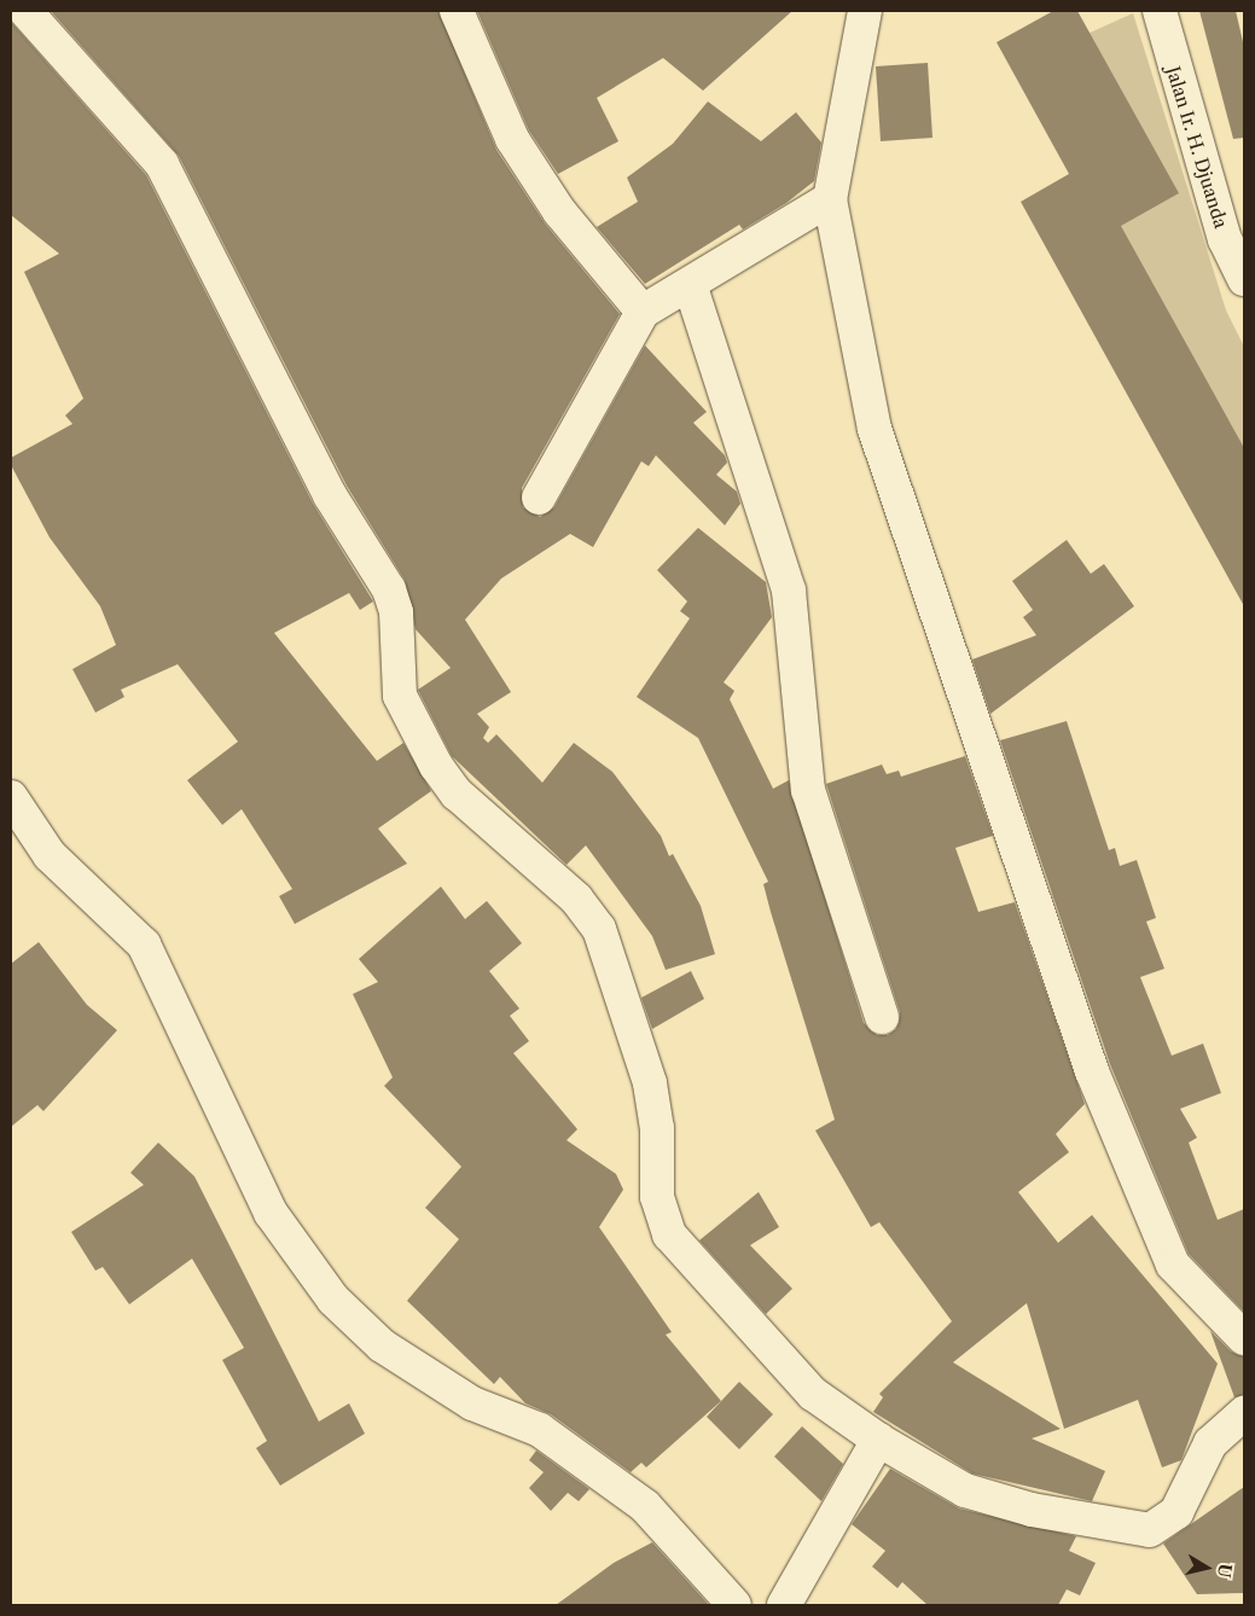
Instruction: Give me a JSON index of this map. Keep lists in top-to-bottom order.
{
  "streets": {
    "street": ["Jalan Ir. H. Djuanda"]
  },
  "north": "right"
}
